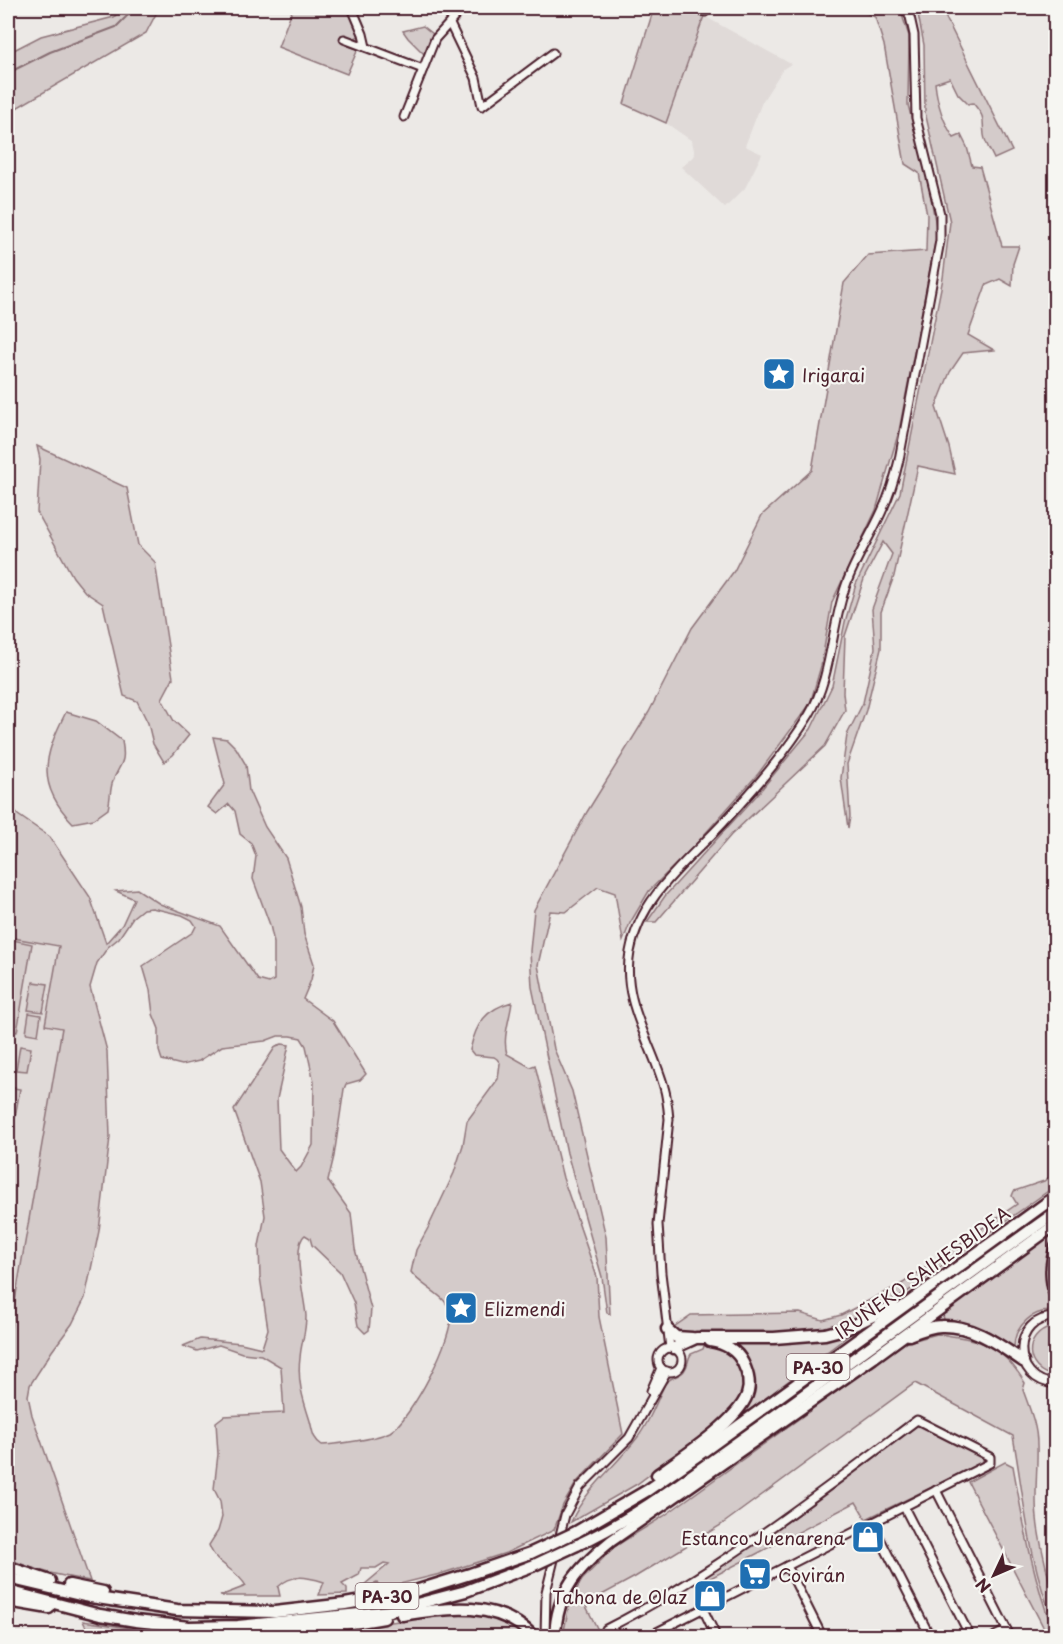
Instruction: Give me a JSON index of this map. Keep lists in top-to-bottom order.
{
  "streets": {
    "highway": ["IRUÑEKO SAIHESBIDEA", "PA-30"]
  },
  "places": {
    "place": ["Irigarai", "Elizmendi"],
    "shop": ["Estanco Juenarena", "Tahona de Olaz"],
    "supermarket": ["Covirán"]
  },
  "north": "bottom left"
}
